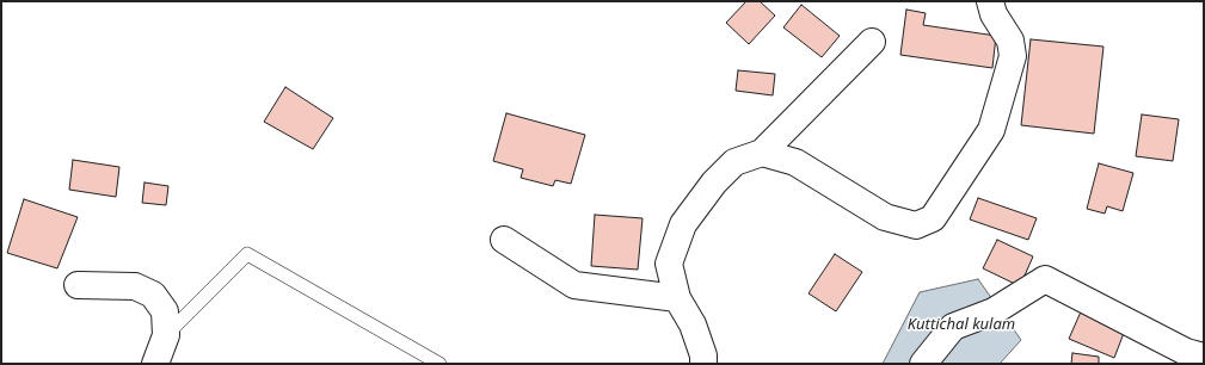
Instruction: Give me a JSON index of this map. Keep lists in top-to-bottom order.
{
  "water": ["Kuttichal kulam"]
}
